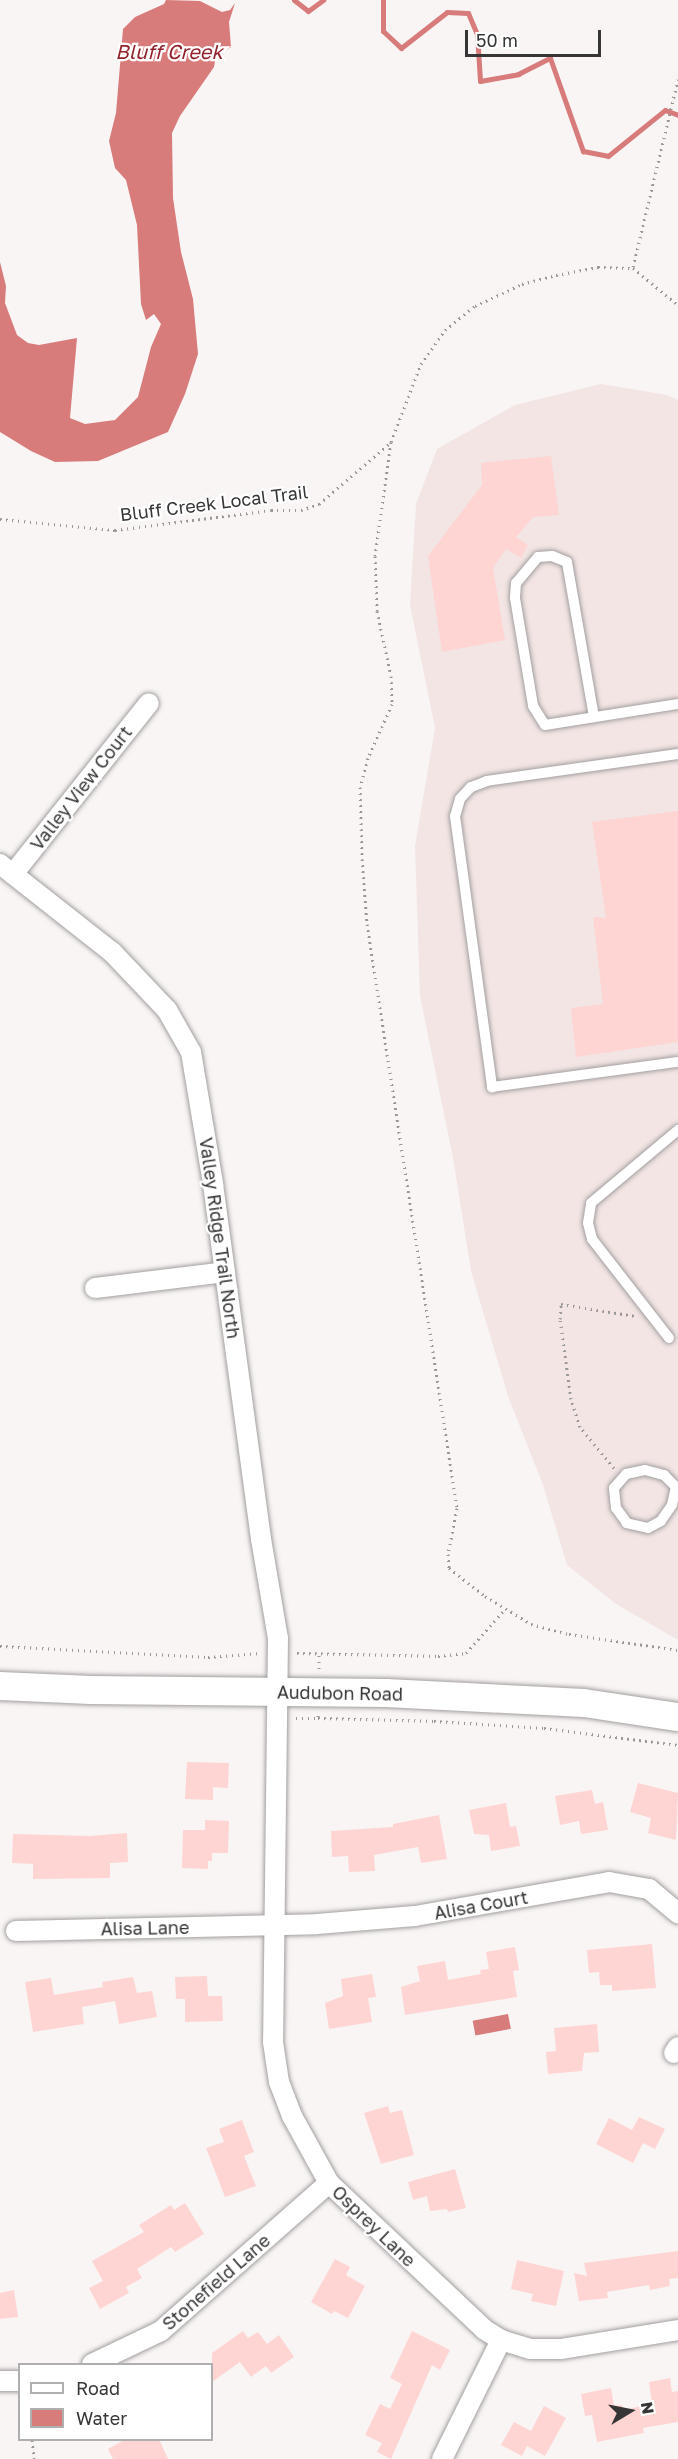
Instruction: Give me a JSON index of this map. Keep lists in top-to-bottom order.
{
  "streets": {
    "street": [
      "Valley View Court",
      "Valley Ridge Trail North",
      "Audubon Road",
      "Alisa Court",
      "Alisa Lane",
      "Osprey Lane",
      "Stonefield Lane"
    ],
    "path": ["Bluff Creek Local Trail"]
  },
  "crossings": [
    ["Valley View Court", "Valley Ridge Trail North"],
    ["Valley Ridge Trail North", "Audubon Road"],
    ["Valley Ridge Trail North", "Osprey Lane"],
    ["Audubon Road", "Osprey Lane"],
    ["Alisa Court", "Alisa Lane"],
    ["Alisa Court", "Osprey Lane"],
    ["Alisa Lane", "Osprey Lane"],
    ["Osprey Lane", "Stonefield Lane"]
  ],
  "water": ["Bluff Creek"],
  "legend": ["Road", "Water"],
  "scale_bar": "50 m",
  "north": "right"
}
